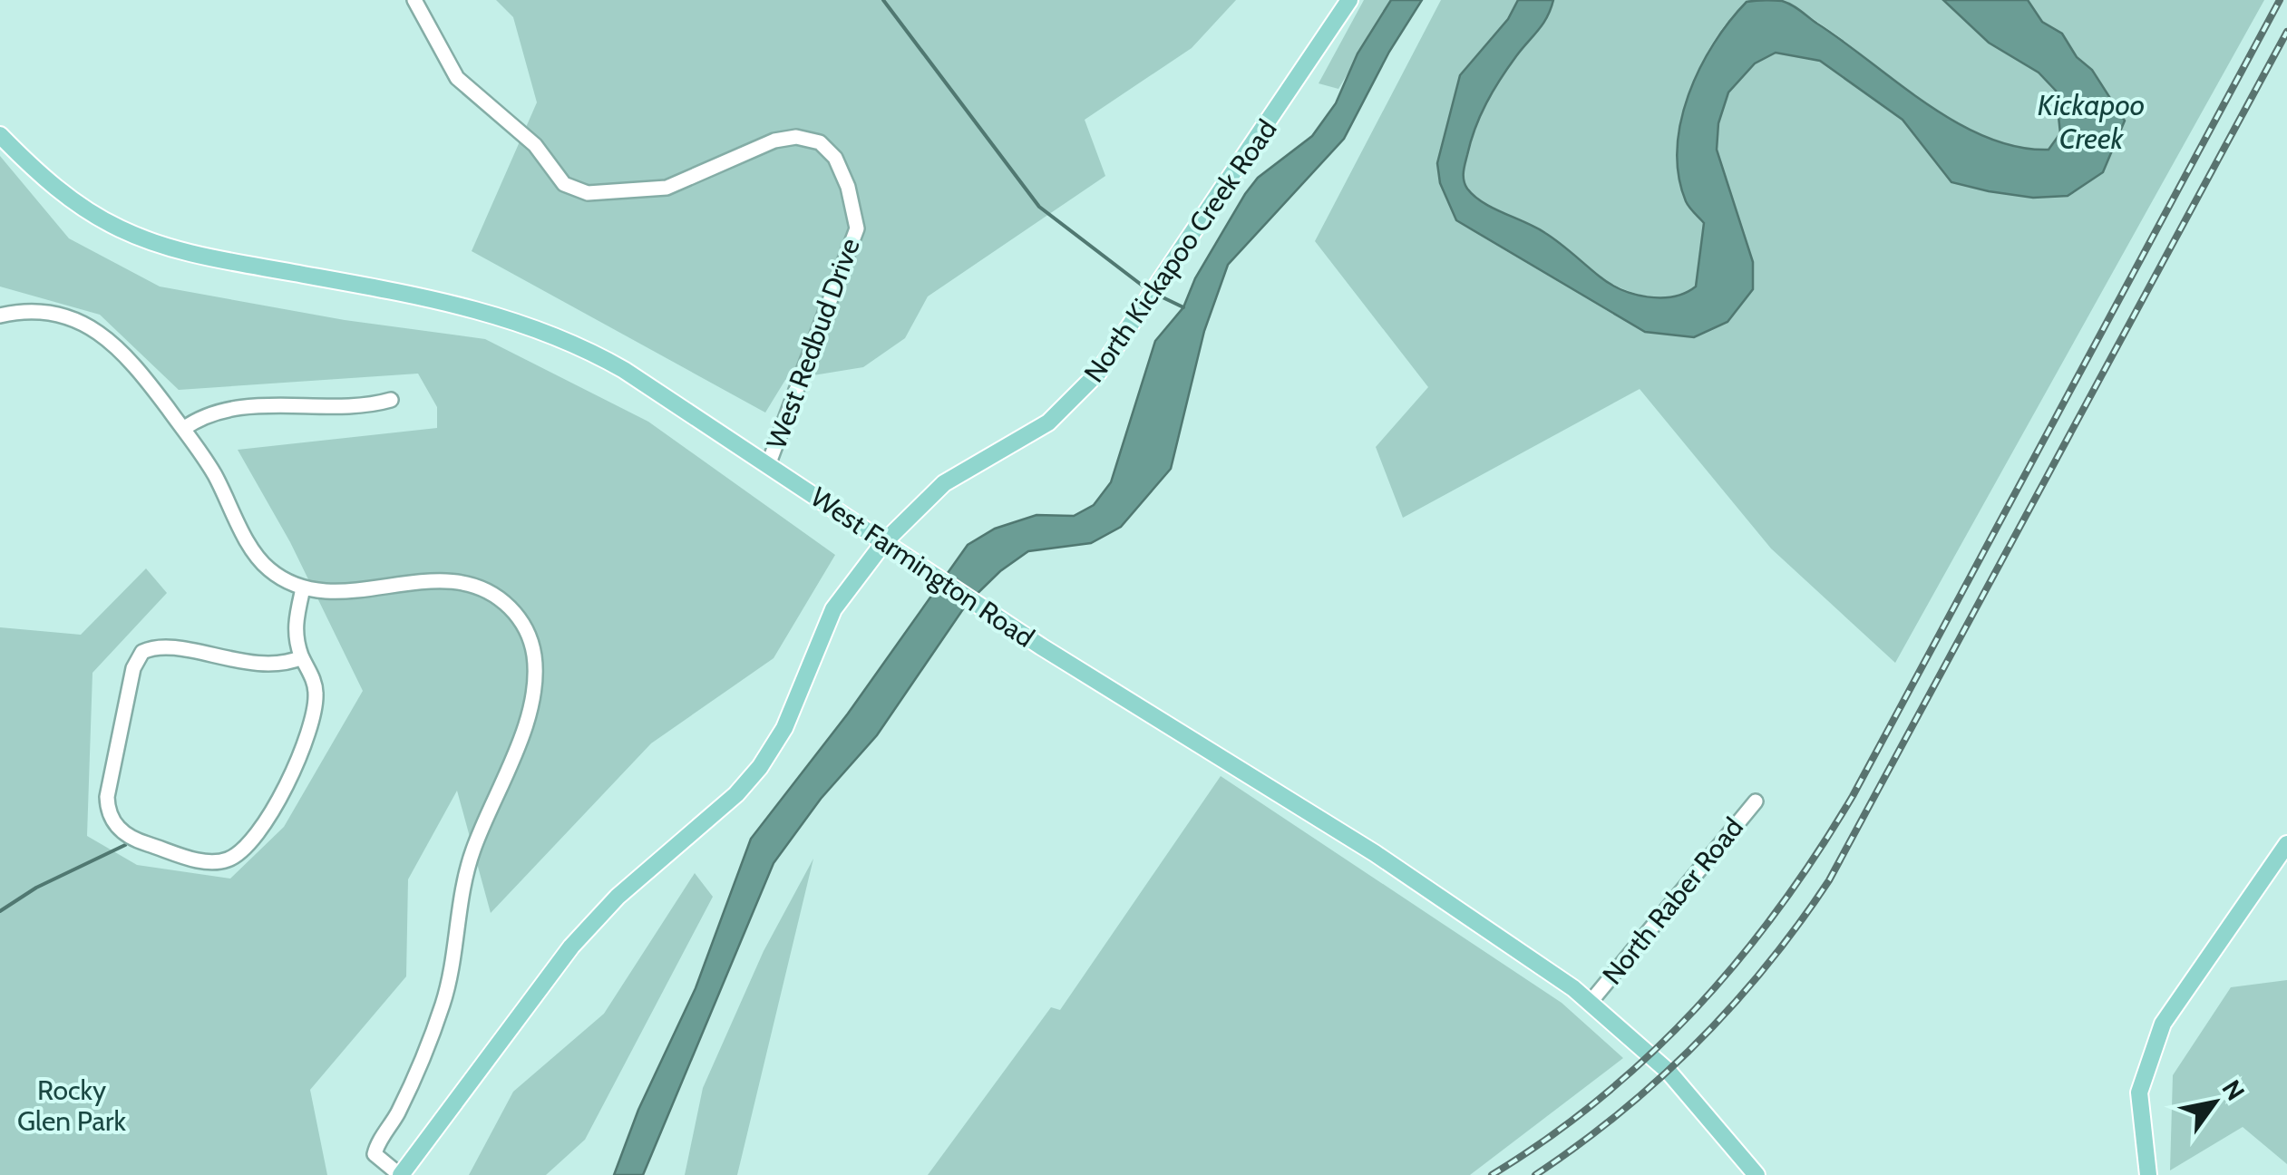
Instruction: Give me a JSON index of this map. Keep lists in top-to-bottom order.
{
  "streets": {
    "main road": ["North Kickapoo Creek Road", "West Farmington Road"],
    "street": ["West Redbud Drive", "North Raber Road"]
  },
  "crossings": [
    ["North Kickapoo Creek Road", "West Farmington Road"],
    ["West Redbud Drive", "West Farmington Road"],
    ["West Farmington Road", "North Raber Road"]
  ],
  "water": ["Kickapoo Creek"],
  "parks": ["Rocky Glen Park"],
  "north": "top right"
}
